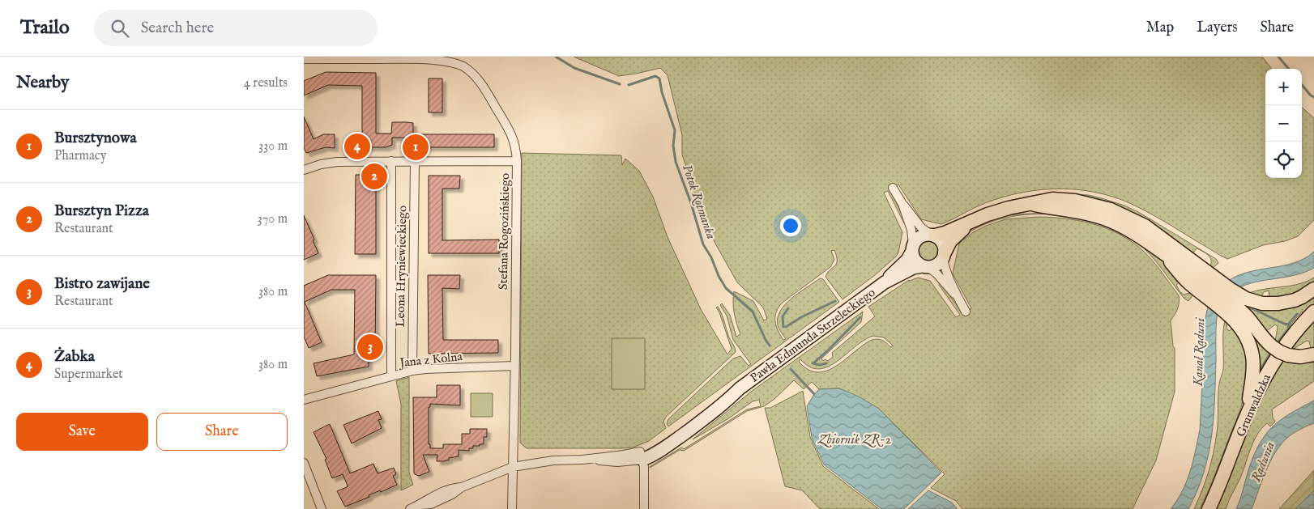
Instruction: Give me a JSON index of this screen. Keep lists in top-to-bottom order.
{
  "streets": {
    "main road": ["Pawła Edmunda Strzeleckiego", "Grunwaldzka"],
    "street": ["Stefana Rogozińskiego", "Leona Hryniewieckiego", "Jana z Kolna"]
  },
  "crossings": [
    ["Stefana Rogozińskiego", "Leona Hryniewieckiego"],
    ["Stefana Rogozińskiego", "Pawła Edmunda Strzeleckiego"],
    ["Stefana Rogozińskiego", "Jana z Kolna"],
    ["Leona Hryniewieckiego", "Jana z Kolna"]
  ],
  "water": [
    "Potok Rotmanka",
    "Kanał Raduni",
    "Zbiornik ZR-2",
    "Radunia"
  ],
  "page": {
    "header": "Trailo",
    "search": "Search here",
    "nav": ["Map", "Layers", "Share"],
    "heading": ["Nearby", "4 results"],
    "map_buttons": ["+", "−"],
    "list": [
      {
        "mark": "1",
        "name": "Bursztynowa",
        "note": "Pharmacy",
        "value": "330 m"
      },
      {
        "mark": "2",
        "name": "Bursztyn Pizza",
        "note": "Restaurant",
        "value": "370 m"
      },
      {
        "mark": "3",
        "name": "Bistro zawijane",
        "note": "Restaurant",
        "value": "380 m"
      },
      {
        "mark": "4",
        "name": "Żabka",
        "note": "Supermarket",
        "value": "380 m"
      }
    ],
    "pins": [
      "4",
      "1",
      "2",
      "3"
    ],
    "buttons": ["Save", "Share"]
  }
}
